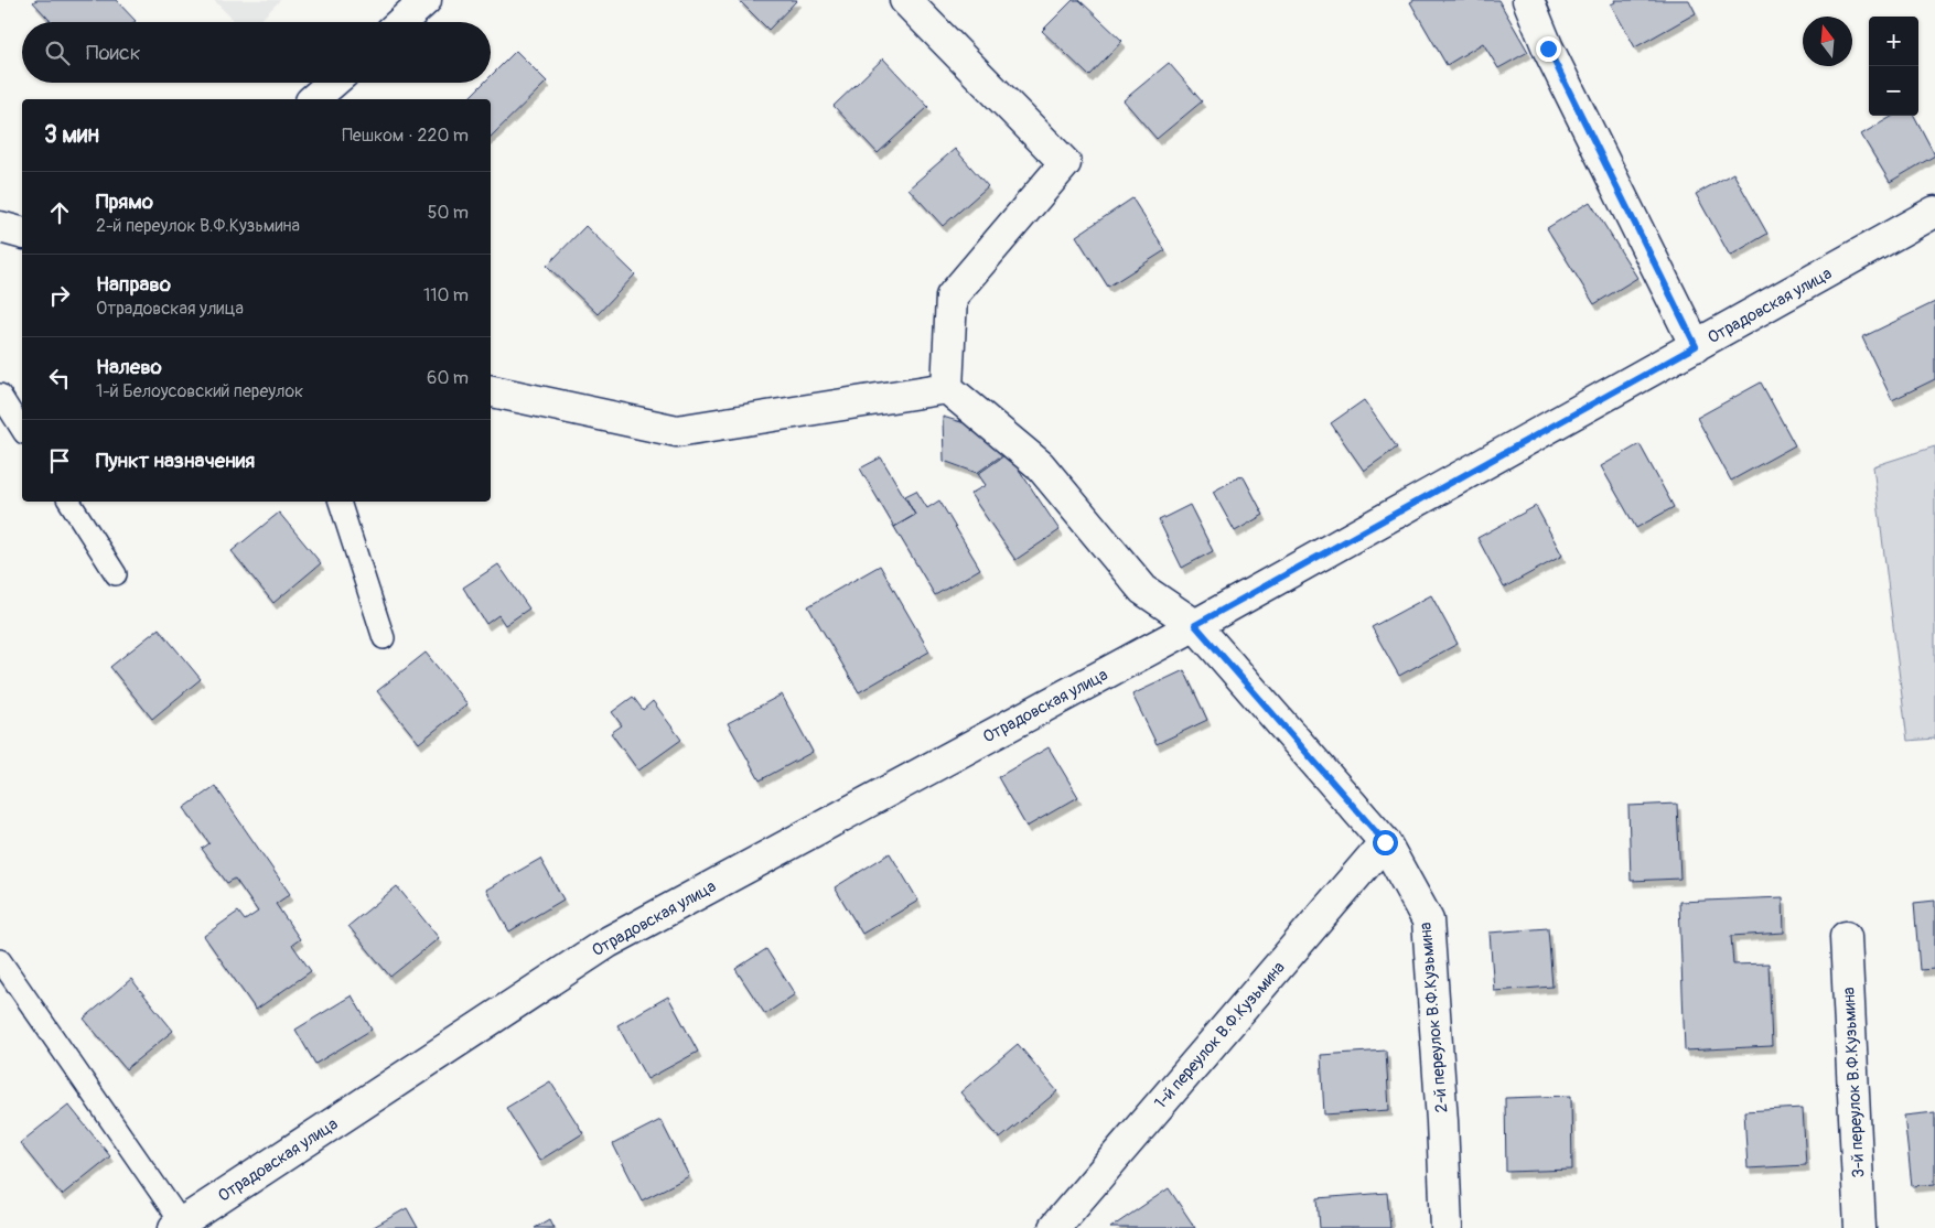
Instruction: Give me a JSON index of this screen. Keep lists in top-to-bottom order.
{
  "streets": {
    "street": [
      "Отрадовская улица",
      "2-й переулок В.Ф.Кузьмина",
      "1-й переулок В.Ф.Кузьмина",
      "3-й переулок В.Ф.Кузьмина"
    ]
  },
  "crossings": [
    ["Отрадовская улица", "2-й переулок В.Ф.Кузьмина"],
    ["2-й переулок В.Ф.Кузьмина", "1-й переулок В.Ф.Кузьмина"]
  ],
  "north": "top",
  "page": {
    "map_buttons": ["+", "−"],
    "search": "Поиск",
    "heading": ["3 мин", "Пешком · 220 m"],
    "list": [
      ["Прямо", "2-й переулок В.Ф.Кузьмина", "50 m"],
      ["Направо", "Отрадовская улица", "110 m"],
      ["Налево", "1-й Белоусовский переулок", "60 m"],
      "Пункт назначения"
    ]
  }
}
